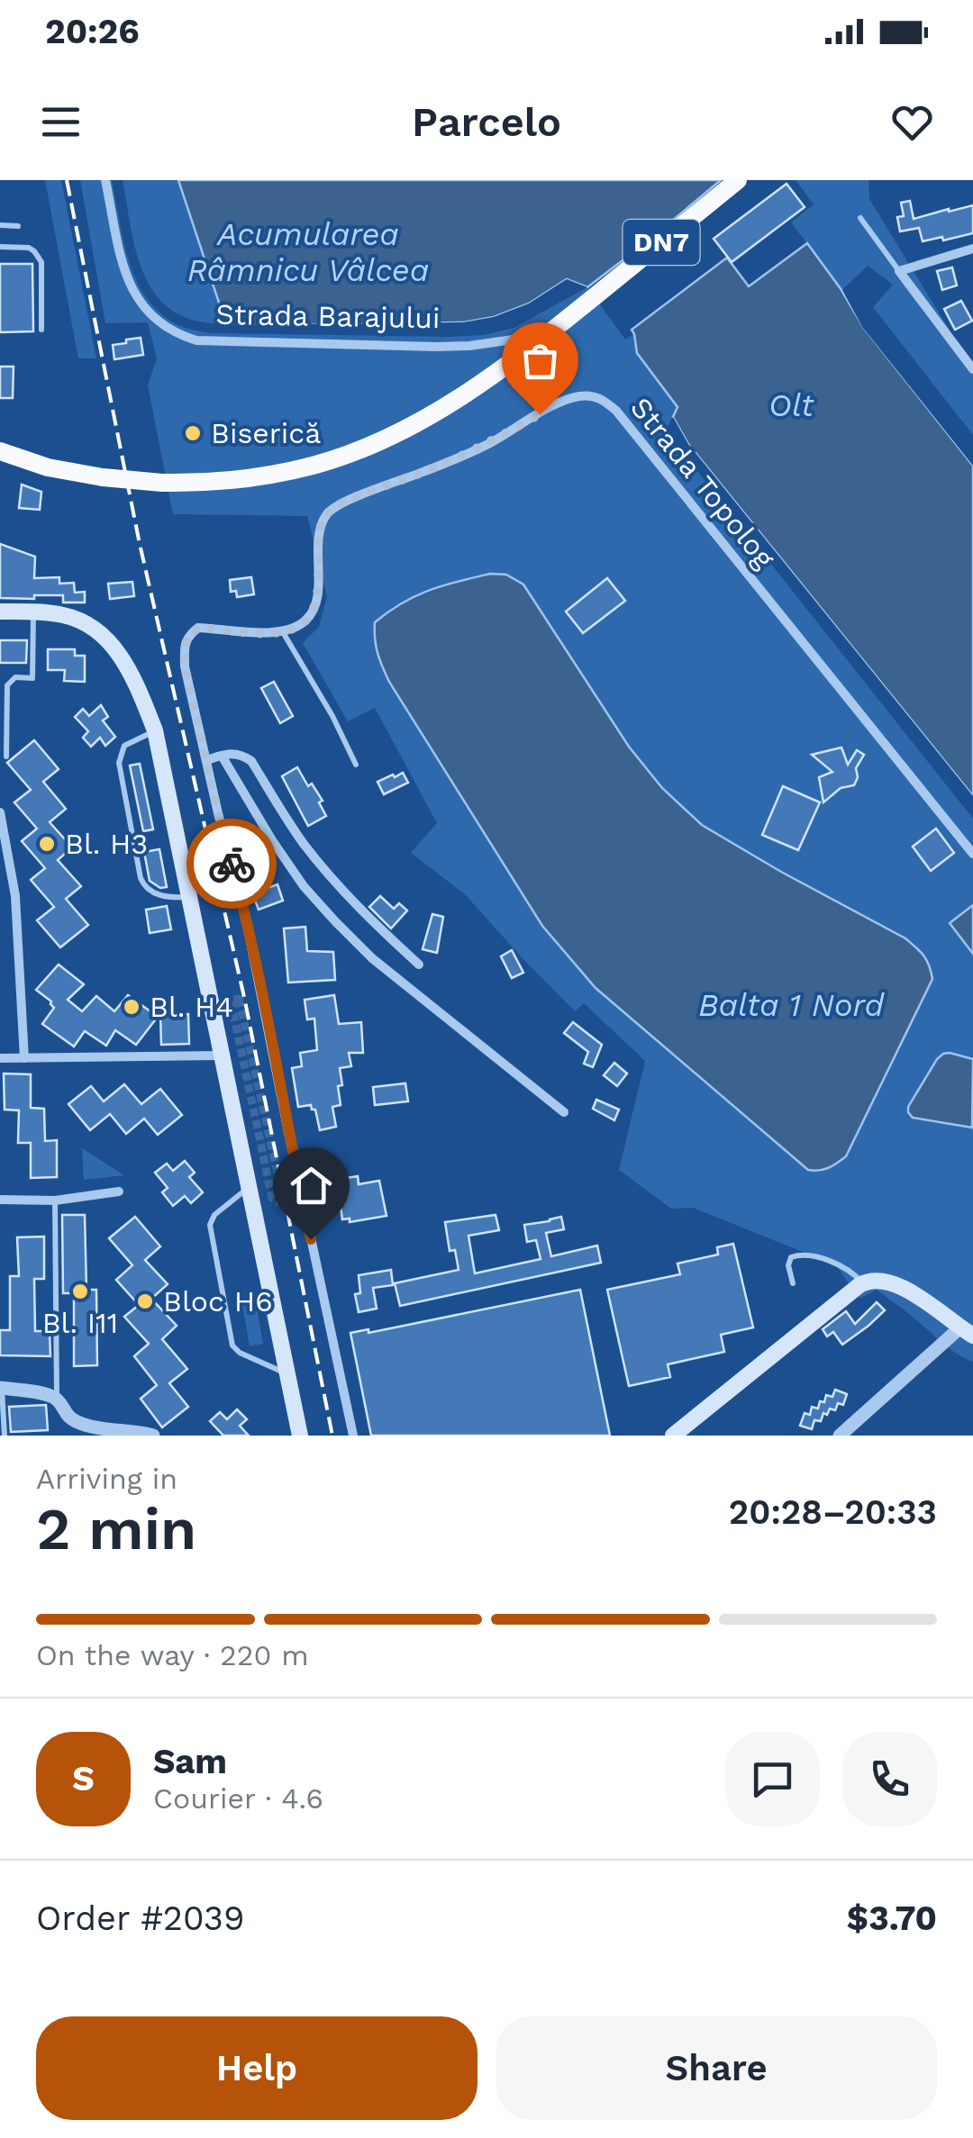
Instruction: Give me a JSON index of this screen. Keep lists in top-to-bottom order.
{
  "streets": {
    "highway": ["DN7", "Strada Barajului"],
    "street": ["Strada Topolog"]
  },
  "water": ["Acumularea Râmnicu Vâlcea", "Olt", "Balta 1 Nord"],
  "places": [
    "Biserică",
    "Bl. H3",
    "Bl. H4",
    "Bl. I11",
    "Bloc H6"
  ],
  "page": {
    "status": "20:26",
    "header": "Parcelo",
    "heading": ["2 min", "Arriving in", "20:28–20:33"],
    "panel": [
      "Sam",
      "Courier · 4.6",
      "Order #2039",
      "$3.70"
    ],
    "bar": "On the way · 220 m",
    "round": "S",
    "buttons": ["Help", "Share"]
  }
}
